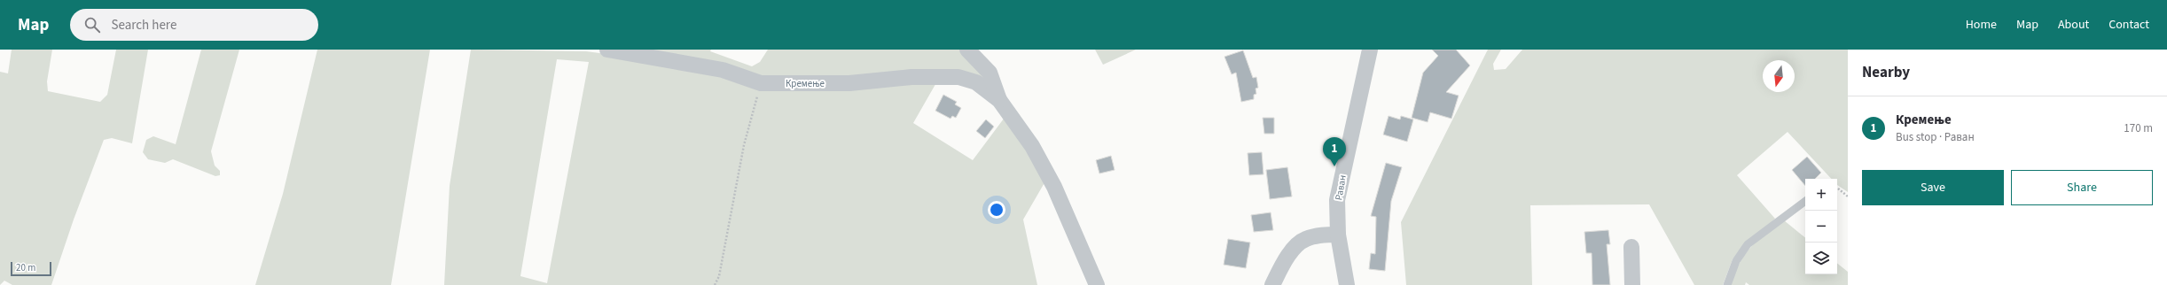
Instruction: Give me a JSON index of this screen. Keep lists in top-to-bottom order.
{
  "streets": {
    "street": ["Кремење", "Раван"]
  },
  "scale_bar": "20 m",
  "north": "bottom",
  "page": {
    "header": "Map",
    "search": "Search here",
    "nav": [
      "Home",
      "Map",
      "About",
      "Contact"
    ],
    "heading": "Nearby",
    "list": [
      {
        "mark": "1",
        "name": "Кремење",
        "note": "Bus stop · Раван",
        "value": "170 m"
      }
    ],
    "pins": "1",
    "buttons": ["Save", "Share"],
    "map_buttons": ["+", "−"],
    "scale": "20 m"
  }
}
